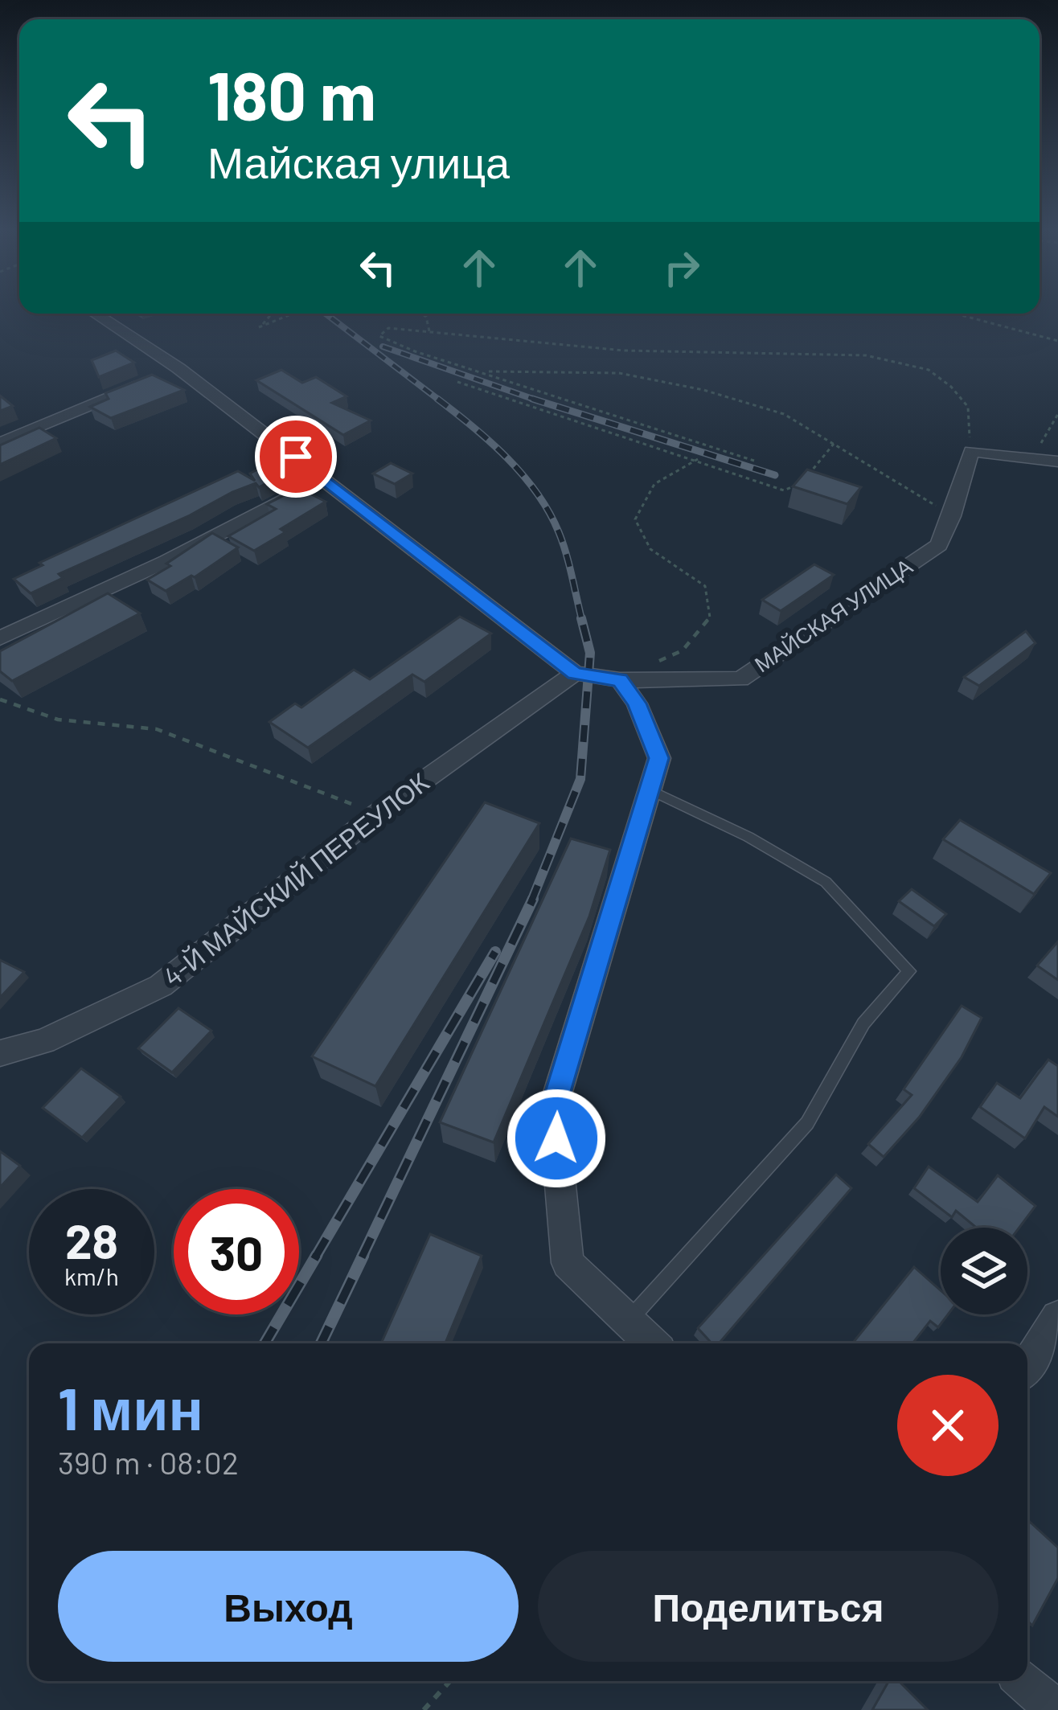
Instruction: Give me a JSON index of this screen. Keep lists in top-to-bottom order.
{
  "streets": {
    "street": ["МАЙСКАЯ УЛИЦА", "4-Й МАЙСКИЙ ПЕРЕУЛОК"]
  },
  "crossings": [
    ["МАЙСКАЯ УЛИЦА", "4-Й МАЙСКИЙ ПЕРЕУЛОК"]
  ],
  "page": {
    "turn": ["180 m", "Майская улица"],
    "speed": "28 km/h",
    "limit": "30",
    "heading": ["1 мин", "390 m · 08:02"],
    "buttons": ["Выход", "Поделиться"]
  }
}
